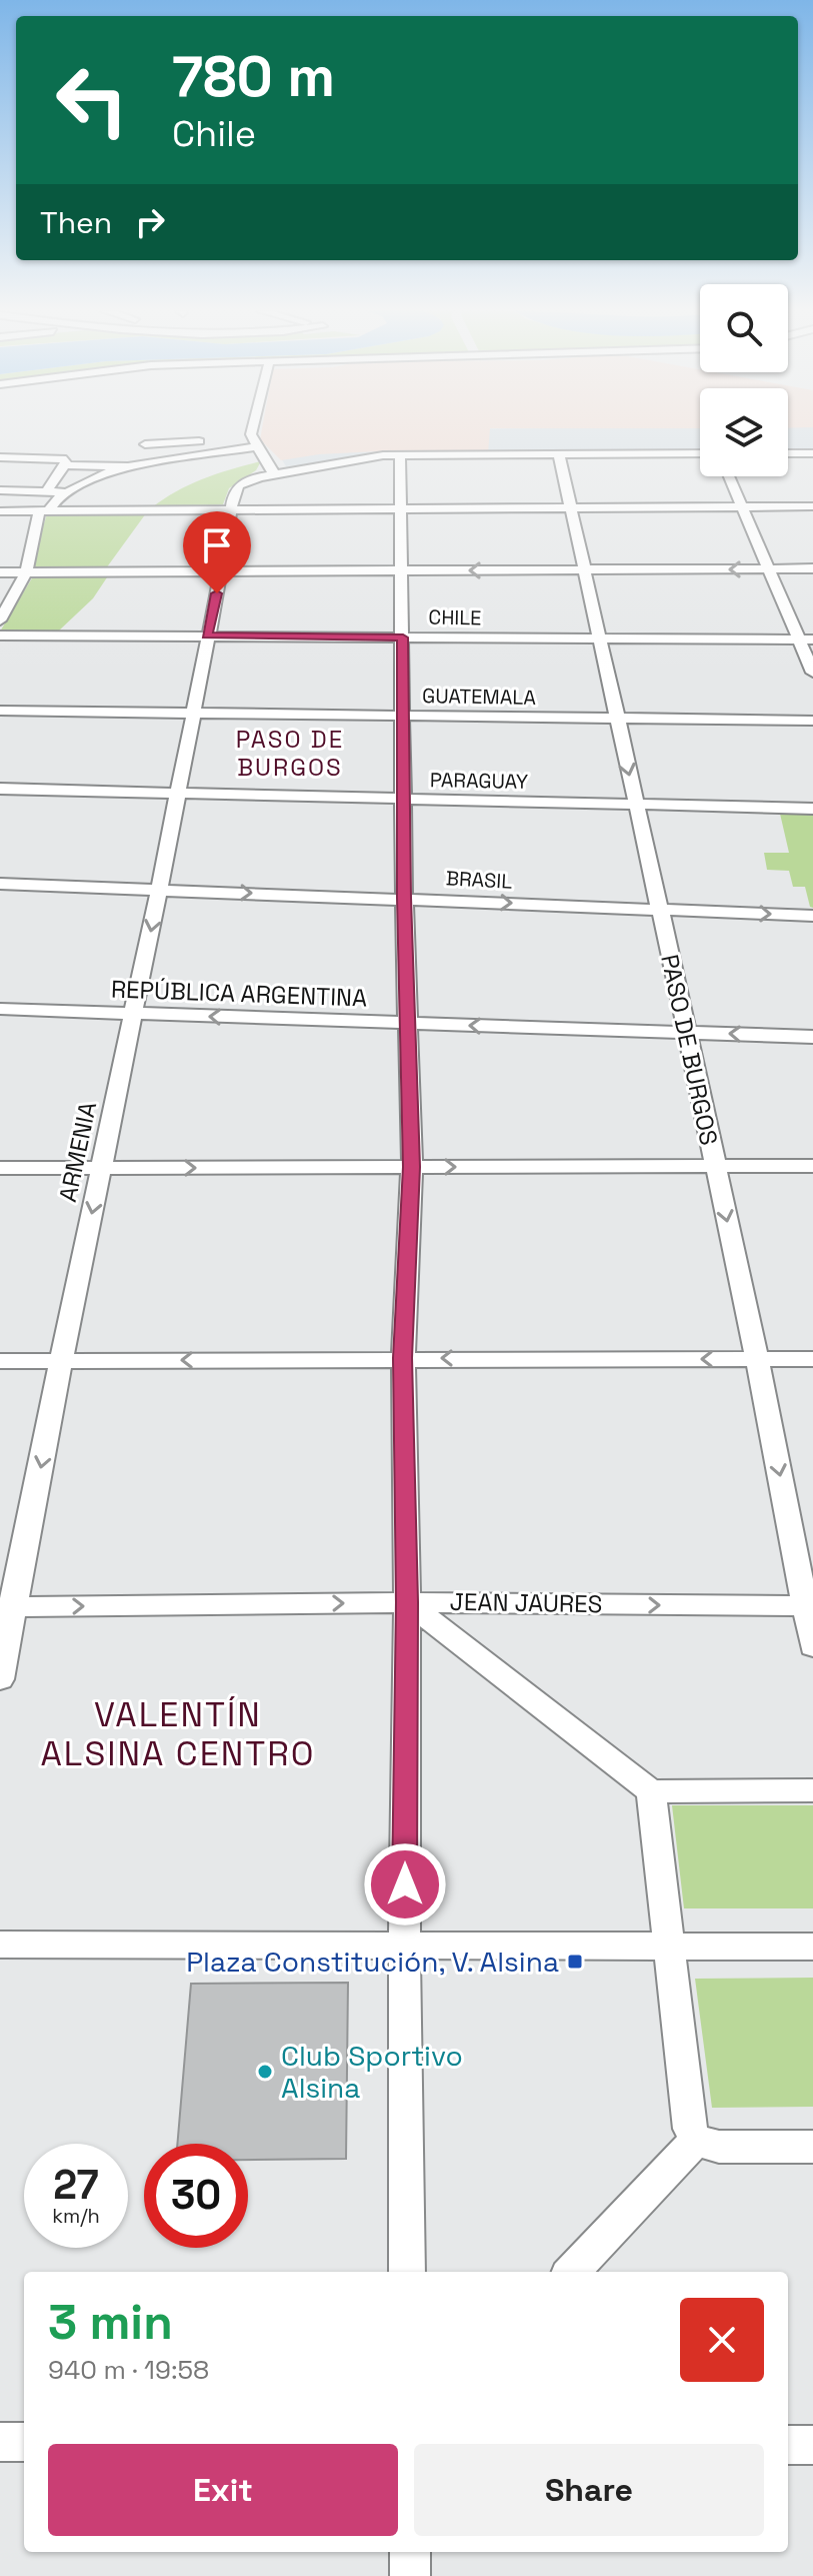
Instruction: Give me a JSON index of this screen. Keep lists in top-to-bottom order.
{
  "streets": {
    "street": [
      "CHILE",
      "GUATEMALA",
      "PARAGUAY",
      "BRASIL",
      "REPÚBLICA ARGENTINA",
      "PASO DE BURGOS",
      "ARMENIA",
      "JEAN JAURES"
    ]
  },
  "crossings": [
    ["CHILE", "PASO DE BURGOS"],
    ["CHILE", "ARMENIA"],
    ["GUATEMALA", "PASO DE BURGOS"],
    ["GUATEMALA", "ARMENIA"],
    ["PARAGUAY", "PASO DE BURGOS"],
    ["PARAGUAY", "ARMENIA"],
    ["BRASIL", "PASO DE BURGOS"],
    ["BRASIL", "ARMENIA"],
    ["REPÚBLICA ARGENTINA", "PASO DE BURGOS"],
    ["REPÚBLICA ARGENTINA", "ARMENIA"],
    ["PASO DE BURGOS", "JEAN JAURES"],
    ["ARMENIA", "JEAN JAURES"]
  ],
  "one_way": [
    "BRASIL",
    "PASO DE BURGOS",
    "ARMENIA",
    "JEAN JAURES"
  ],
  "districts": ["PASO DE BURGOS", "VALENTÍN ALSINA CENTRO"],
  "places": {
    "transit": ["Plaza Constitución, V. Alsina"],
    "other": ["Club Sportivo Alsina"]
  },
  "page": {
    "turn": ["780 m", "Chile"],
    "then": "Then",
    "speed": "27 km/h",
    "limit": "30",
    "heading": ["3 min", "940 m · 19:58"],
    "buttons": ["Exit", "Share"]
  }
}
